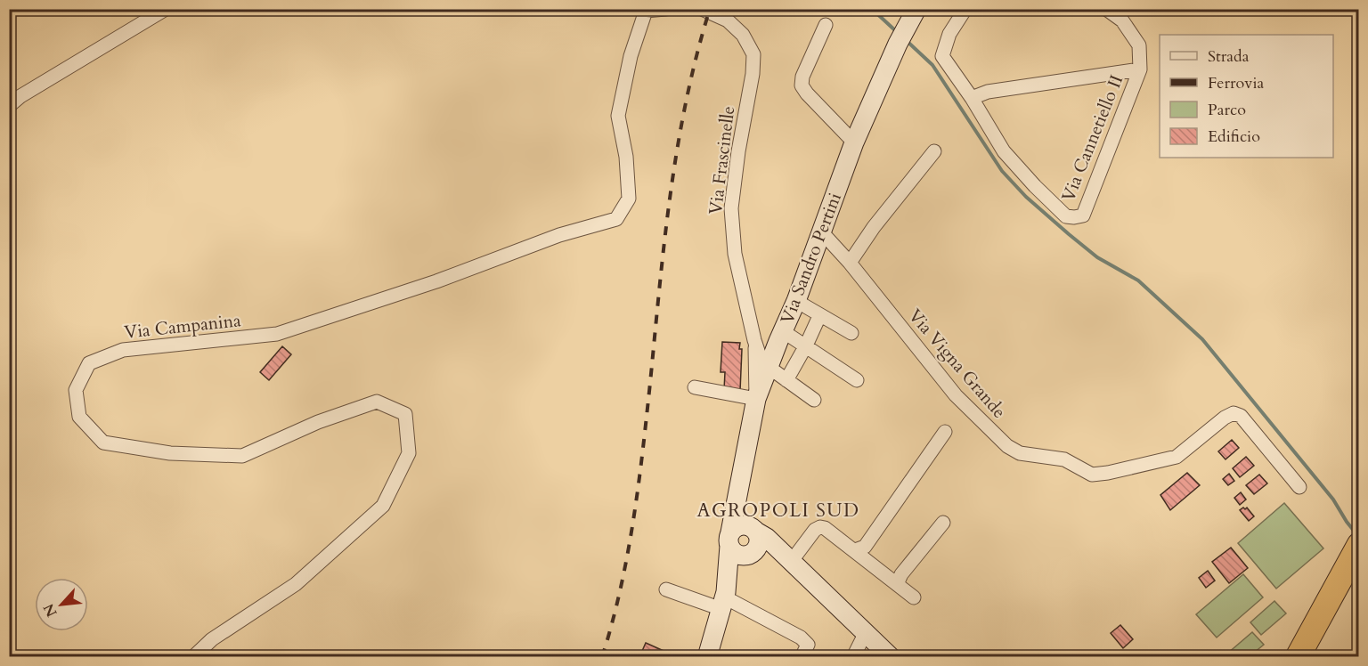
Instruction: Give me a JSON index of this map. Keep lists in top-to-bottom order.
{
  "streets": {
    "street": [
      "Via Cannetiello II",
      "Via Frascinelle",
      "Via Sandro Pertini",
      "Via Campanina",
      "Via Vigna Grande"
    ]
  },
  "crossings": [
    ["Via Frascinelle", "Via Sandro Pertini"],
    ["Via Sandro Pertini", "Via Vigna Grande"]
  ],
  "districts": ["AGROPOLI SUD"],
  "legend": [
    "Strada",
    "Ferrovia",
    "Parco",
    "Edificio"
  ],
  "north": "bottom left"
}
